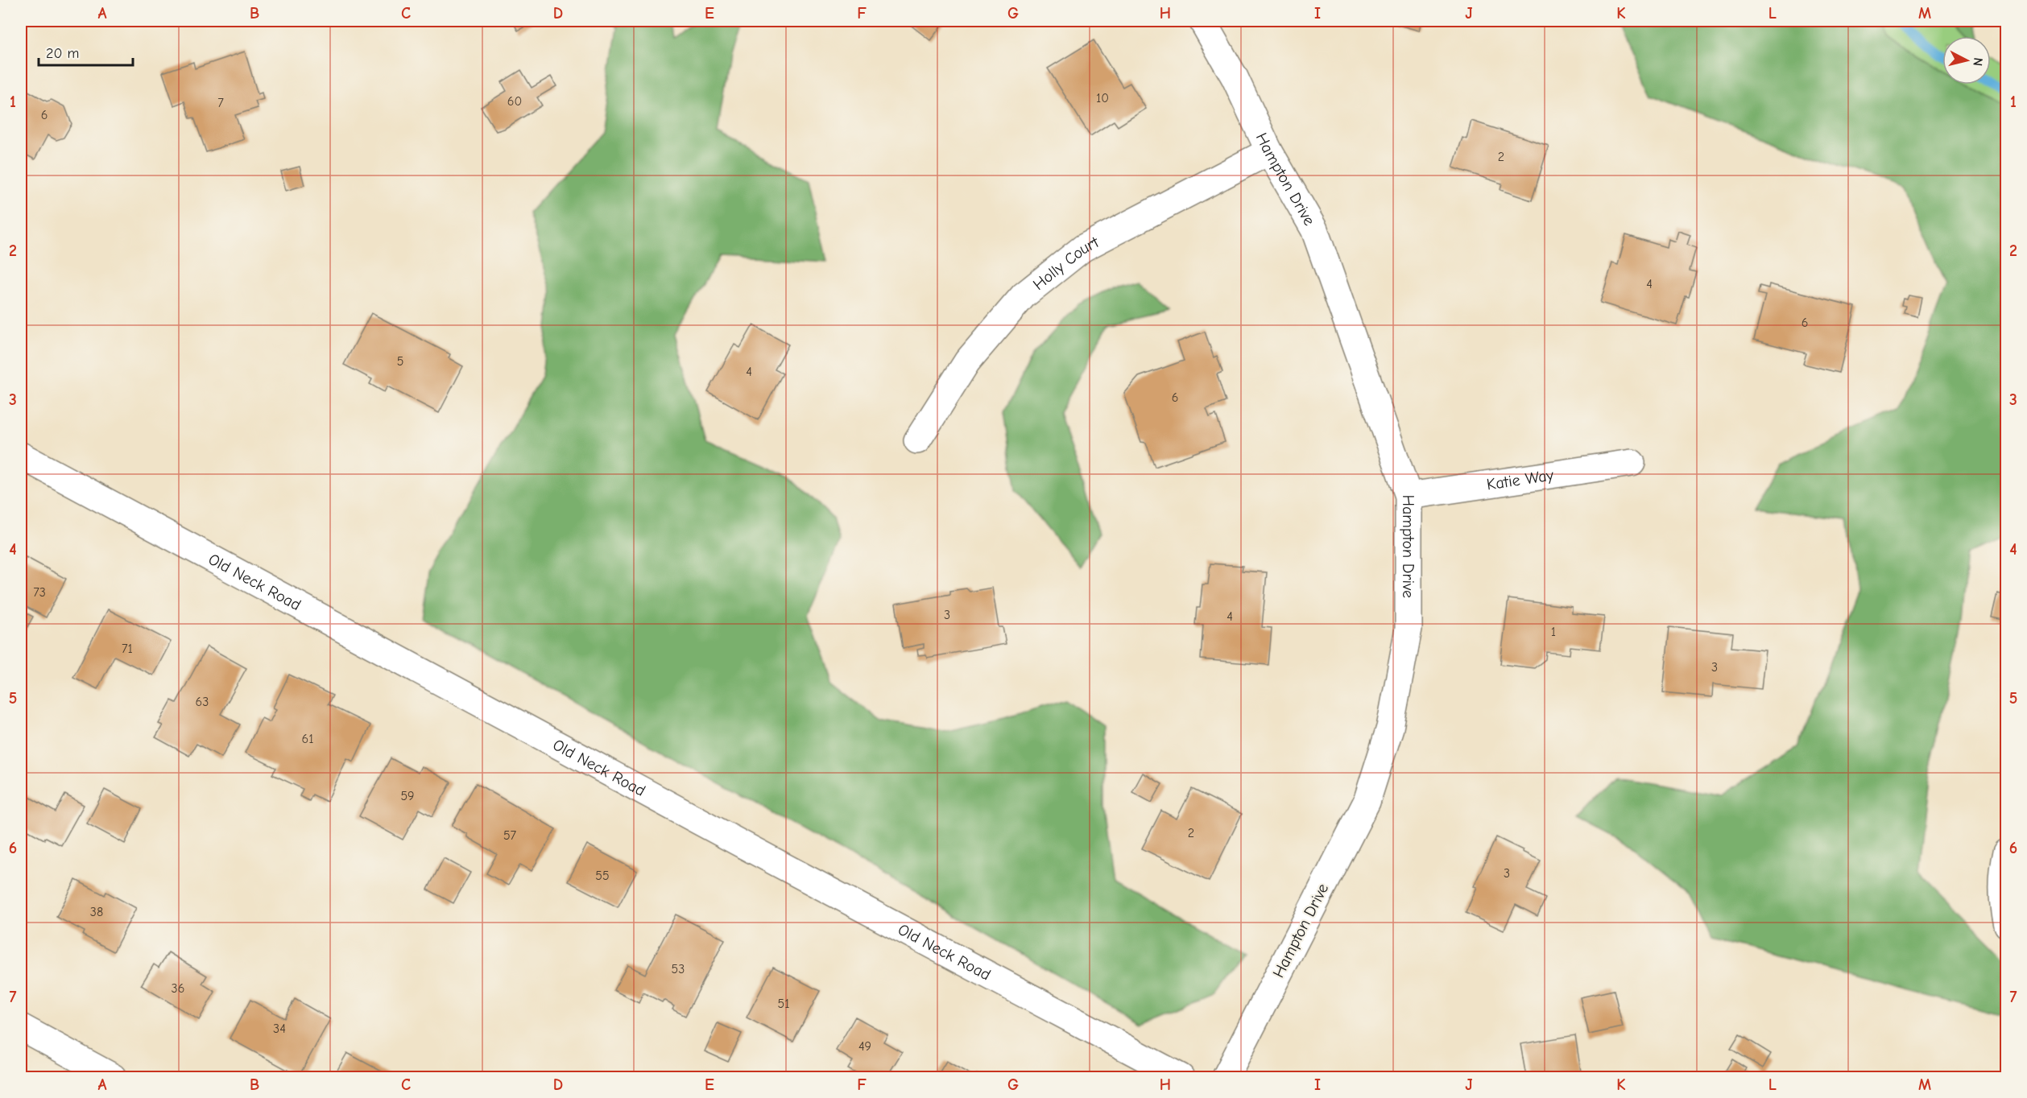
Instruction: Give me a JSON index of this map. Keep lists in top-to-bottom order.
{
  "streets": {
    "street": [
      "Hampton Drive",
      "Holly Court",
      "Katie Way",
      "Old Neck Road"
    ]
  },
  "crossings": [
    ["Hampton Drive", "Holly Court"],
    ["Hampton Drive", "Katie Way"]
  ],
  "house_numbers": [
    "10",
    "60",
    "7",
    "6",
    "2",
    "4",
    "6",
    "5",
    "4",
    "6",
    "73",
    "3",
    "4",
    "1",
    "71",
    "3",
    "63",
    "61",
    "59",
    "2",
    "57",
    "3",
    "55",
    "38",
    "53",
    "36",
    "51",
    "34",
    "49"
  ],
  "scale_bar": "20 m",
  "north": "right",
  "grid": {
    "columns": [
      "A",
      "B",
      "C",
      "D",
      "E",
      "F",
      "G",
      "H",
      "I",
      "J",
      "K",
      "L",
      "M"
    ],
    "rows": [
      "1",
      "2",
      "3",
      "4",
      "5",
      "6",
      "7"
    ]
  }
}
